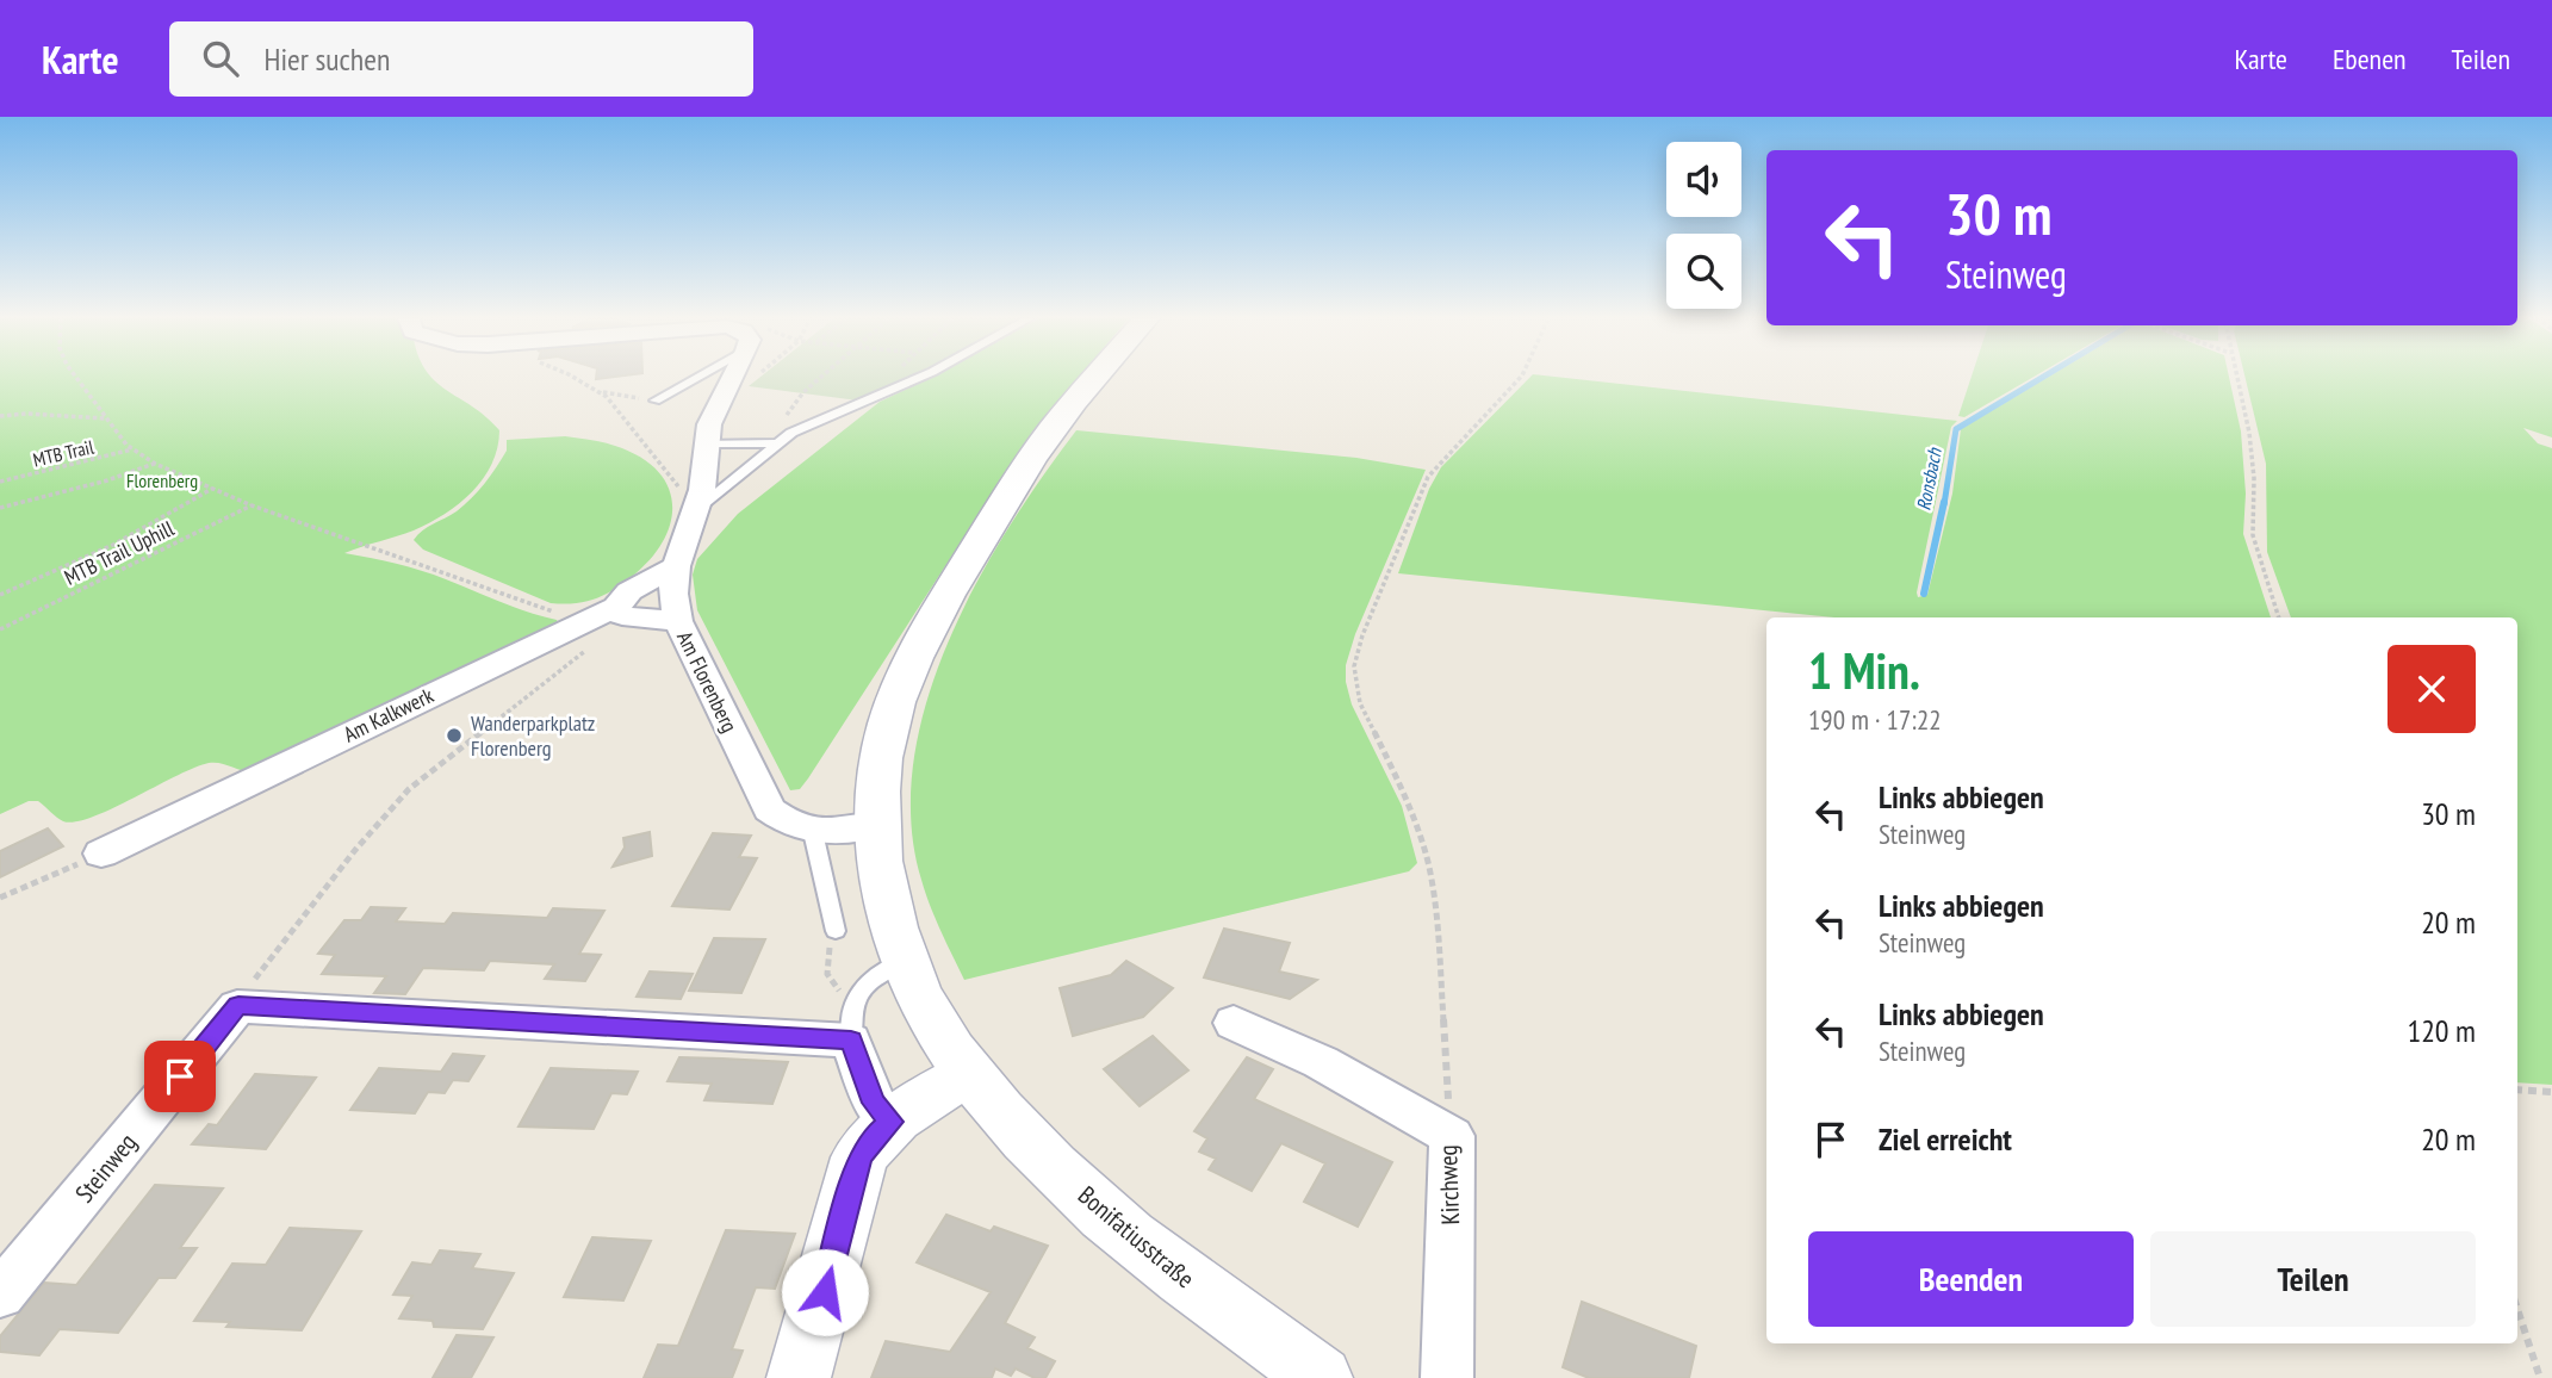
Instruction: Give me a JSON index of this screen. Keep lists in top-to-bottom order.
{
  "streets": {
    "street": [
      "Am Florenberg",
      "Am Kalkwerk",
      "Steinweg",
      "Kirchweg",
      "Bonifatiusstraße"
    ],
    "path": ["MTB Trail", "MTB Trail Uphill"]
  },
  "crossings": [
    ["Am Florenberg", "Am Kalkwerk"]
  ],
  "water": ["Ronsbach"],
  "parks": ["Florenberg"],
  "places": ["Wanderparkplatz Florenberg"],
  "page": {
    "header": "Karte",
    "search": "Hier suchen",
    "nav": ["Karte", "Ebenen", "Teilen"],
    "turn": ["30 m", "Steinweg"],
    "heading": ["1 Min.", "190 m · 17:22"],
    "list": [
      {
        "name": "Links abbiegen",
        "note": "Steinweg",
        "value": "30 m"
      },
      {
        "name": "Links abbiegen",
        "note": "Steinweg",
        "value": "20 m"
      },
      {
        "name": "Links abbiegen",
        "note": "Steinweg",
        "value": "120 m"
      },
      {
        "name": "Ziel erreicht",
        "value": "20 m"
      }
    ],
    "buttons": ["Beenden", "Teilen"]
  }
}
